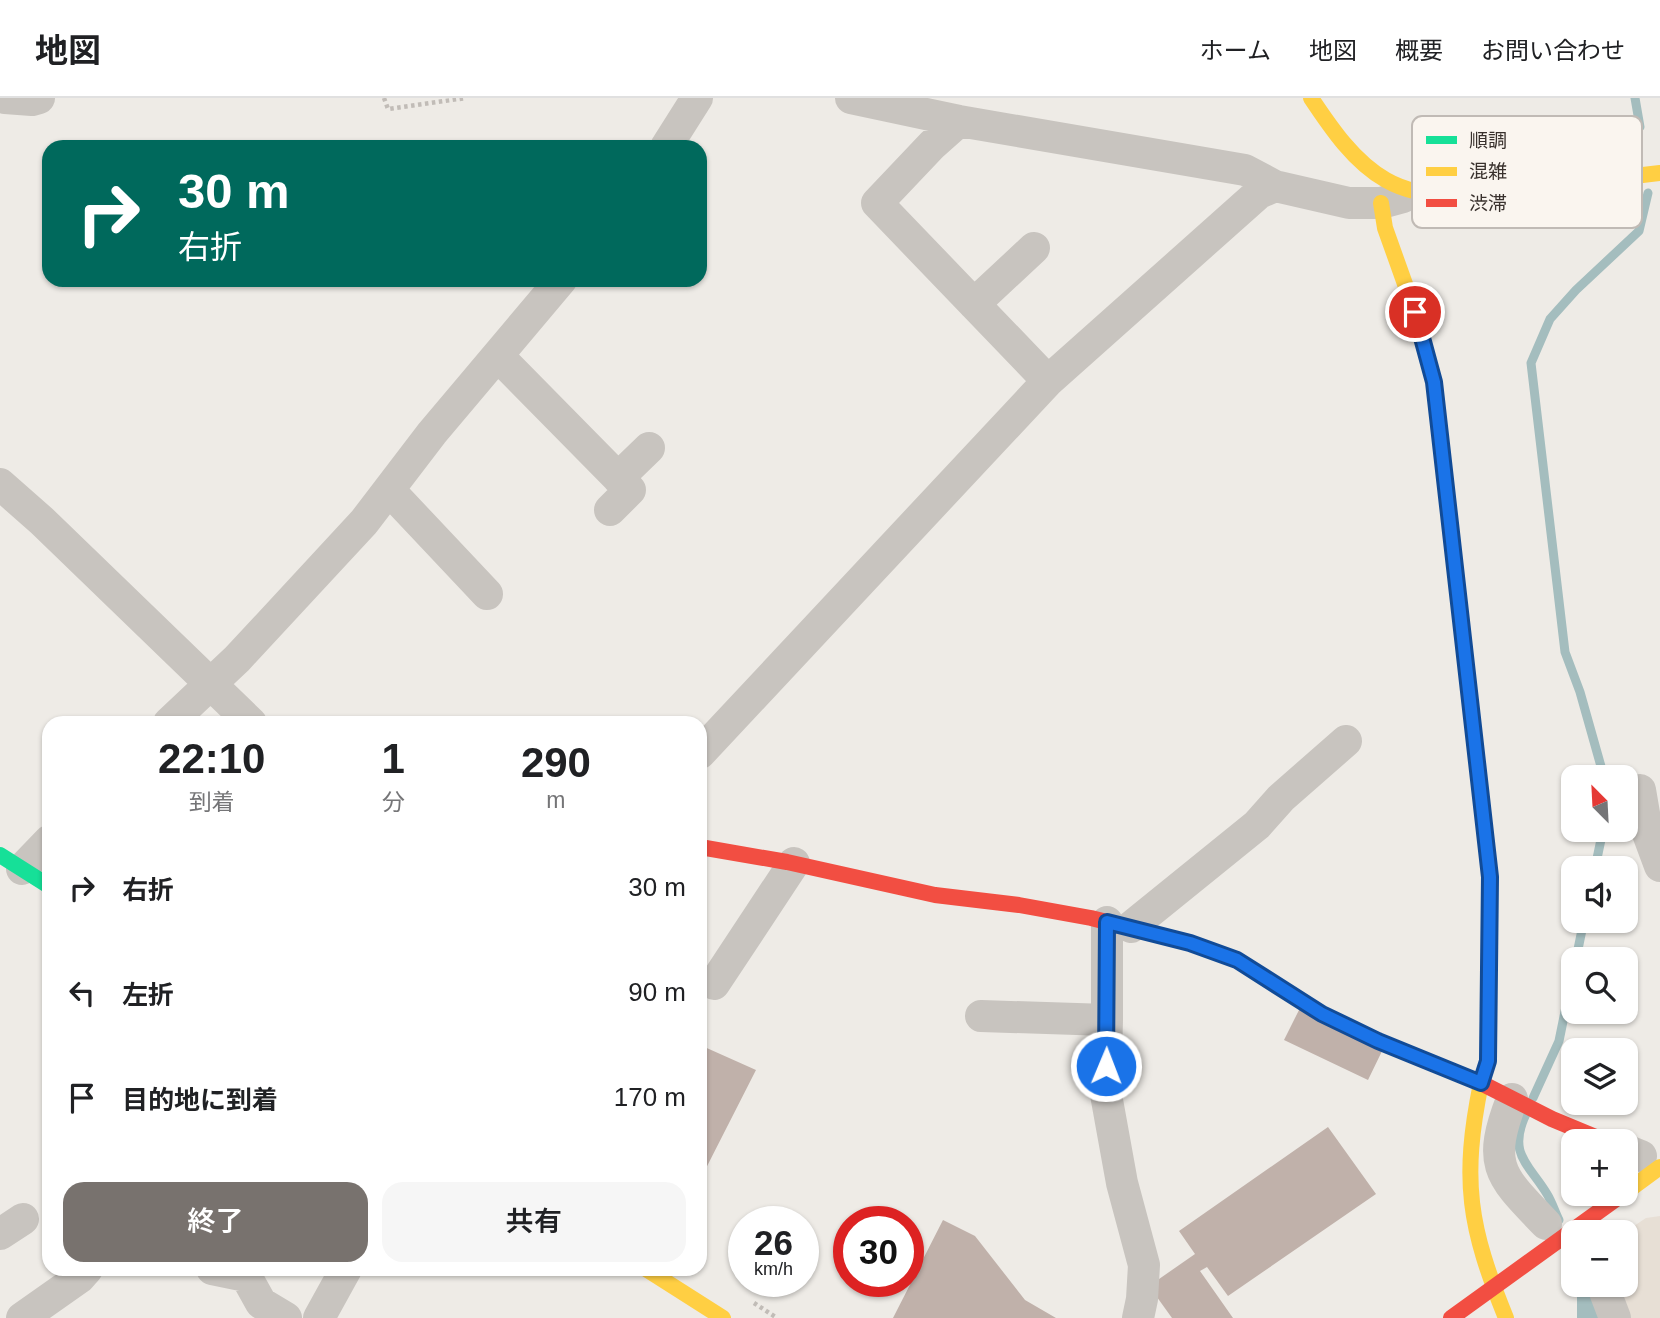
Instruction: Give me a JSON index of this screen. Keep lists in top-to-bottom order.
{
  "legend": ["順調", "混雑", "渋滞"],
  "north": "top left",
  "page": {
    "header": "地図",
    "nav": [
      "ホーム",
      "地図",
      "概要",
      "お問い合わせ"
    ],
    "turn": ["30 m", "右折"],
    "eta": [
      "22:10",
      "到着",
      "1",
      "分",
      "290",
      "m"
    ],
    "map_buttons": ["+", "−"],
    "list": [
      {
        "name": "右折",
        "value": "30 m"
      },
      {
        "name": "左折",
        "value": "90 m"
      },
      {
        "name": "目的地に到着",
        "value": "170 m"
      }
    ],
    "buttons": ["終了", "共有"],
    "speed": "26 km/h",
    "limit": "30"
  }
}
